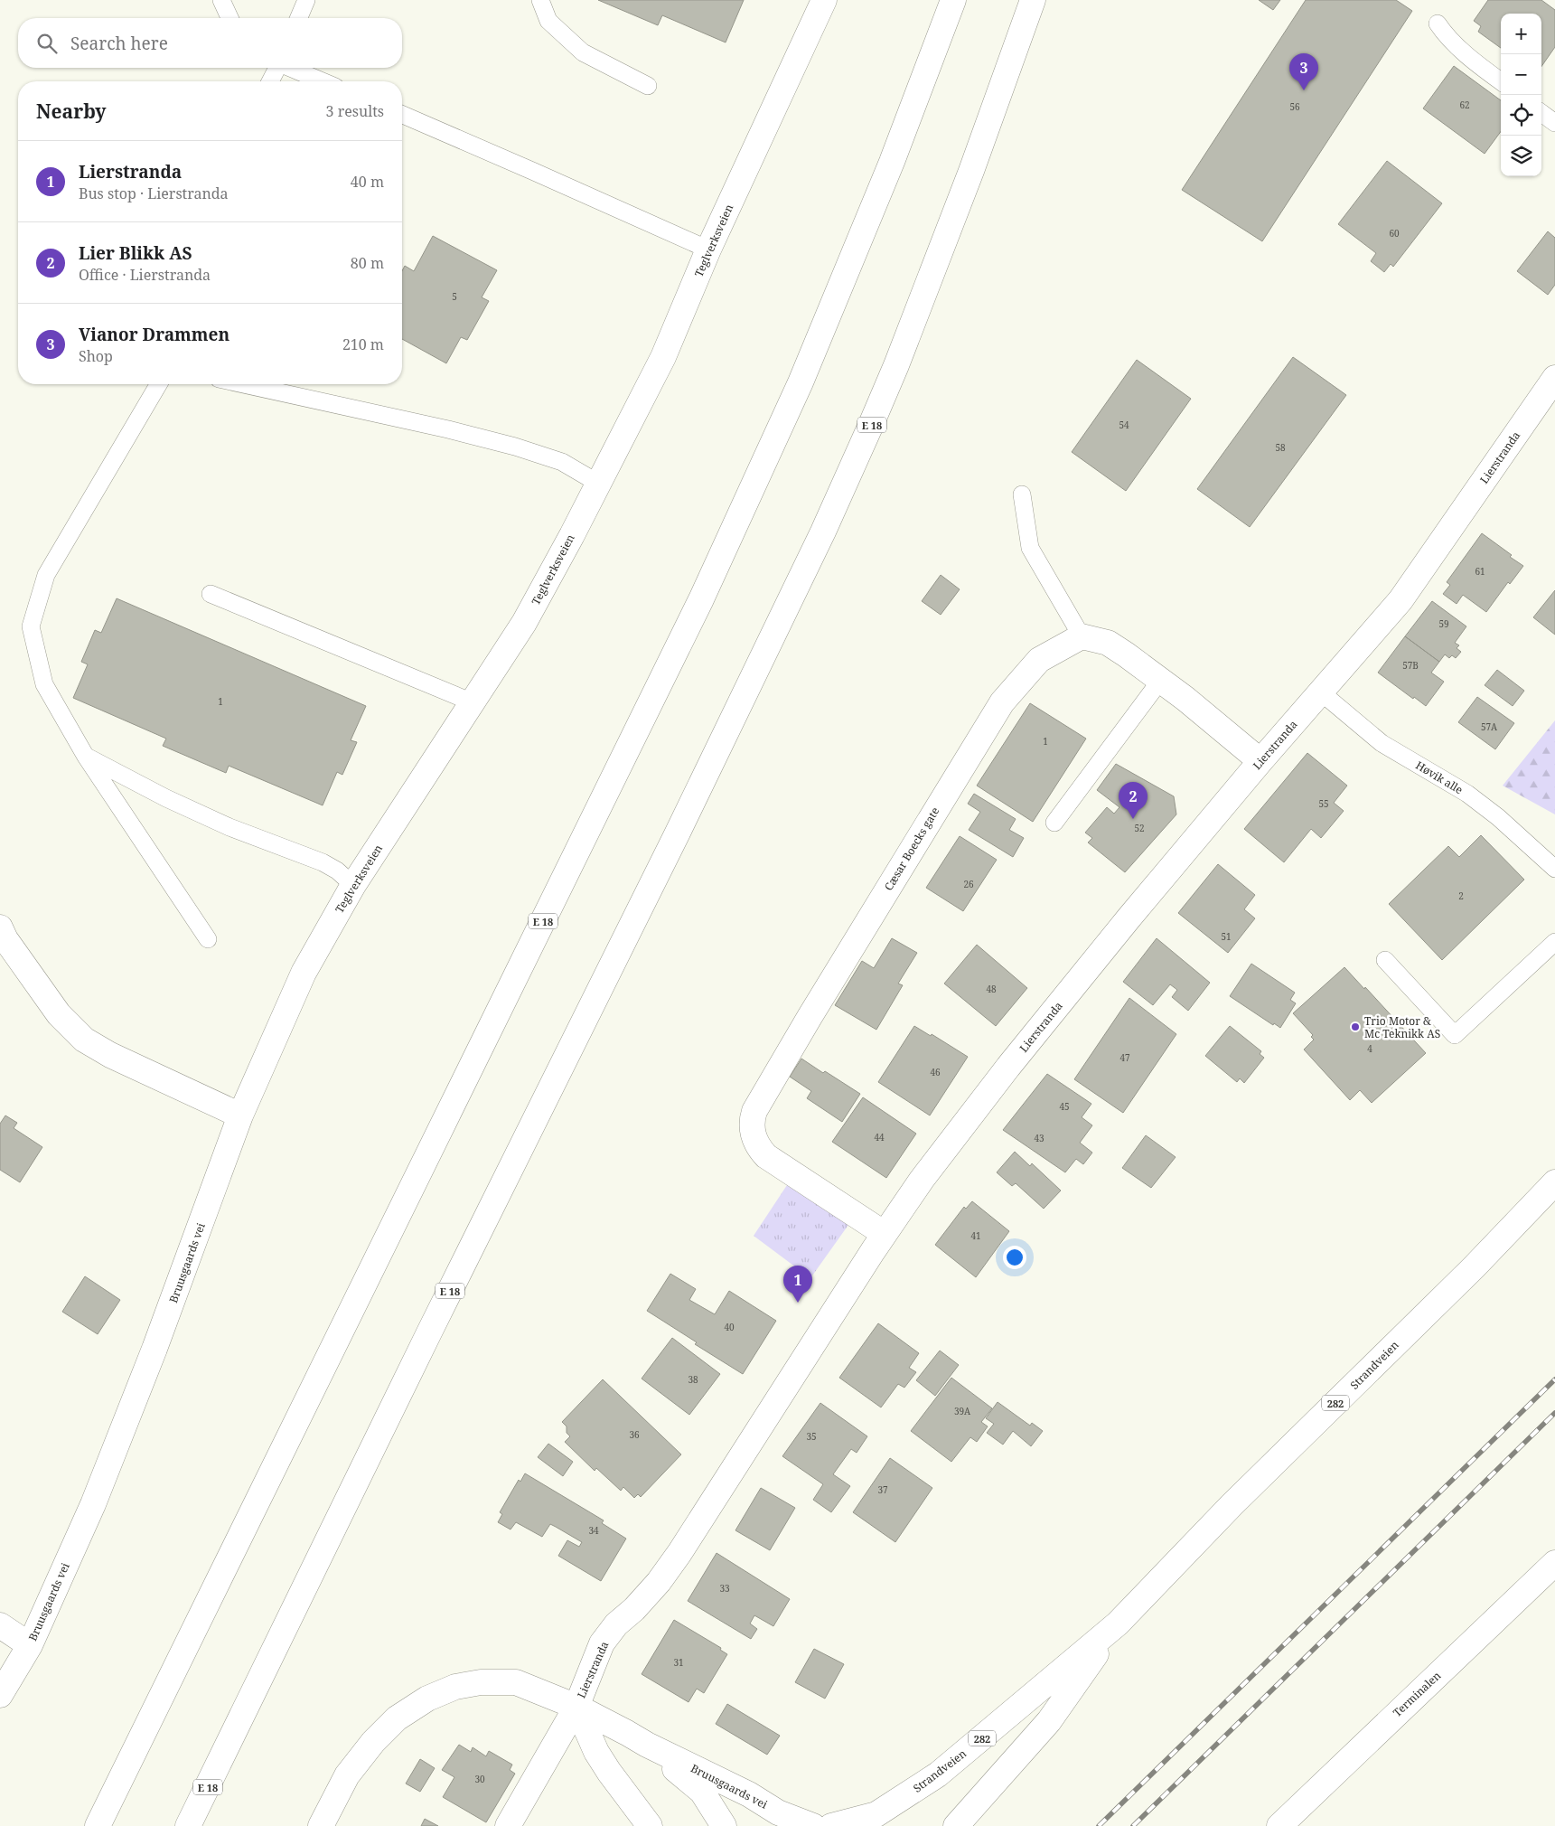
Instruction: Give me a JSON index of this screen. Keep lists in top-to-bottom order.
{
  "streets": {
    "main road": [
      "Teglverksveien",
      "E 18",
      "Lierstranda",
      "Cæsar Boecks gate",
      "Bruusgaards vei",
      "Strandveien",
      "282",
      "Terminalen"
    ],
    "lane": ["Høvik alle"]
  },
  "crossings": [
    ["Teglverksveien", "Bruusgaards vei"],
    ["Lierstranda", "Høvik alle"],
    ["Lierstranda", "Cæsar Boecks gate"],
    ["Lierstranda", "Bruusgaards vei"]
  ],
  "places": ["Trio Motor & Mc Teknikk AS"],
  "house_numbers": [
    "62",
    "56",
    "60",
    "5",
    "54",
    "58",
    "61",
    "59",
    "57B",
    "1",
    "57A",
    "1",
    "55",
    "52",
    "26",
    "2",
    "51",
    "48",
    "4",
    "47",
    "46",
    "45",
    "44",
    "43",
    "41",
    "40",
    "38",
    "39A",
    "36",
    "35",
    "37",
    "34",
    "33",
    "31",
    "30"
  ],
  "page": {
    "map_buttons": ["+", "−"],
    "search": "Search here",
    "pins": ["3", "2", "1"],
    "heading": ["Nearby", "3 results"],
    "list": [
      {
        "mark": "1",
        "name": "Lierstranda",
        "note": "Bus stop · Lierstranda",
        "value": "40 m"
      },
      {
        "mark": "2",
        "name": "Lier Blikk AS",
        "note": "Office · Lierstranda",
        "value": "80 m"
      },
      {
        "mark": "3",
        "name": "Vianor Drammen",
        "note": "Shop",
        "value": "210 m"
      }
    ]
  }
}
